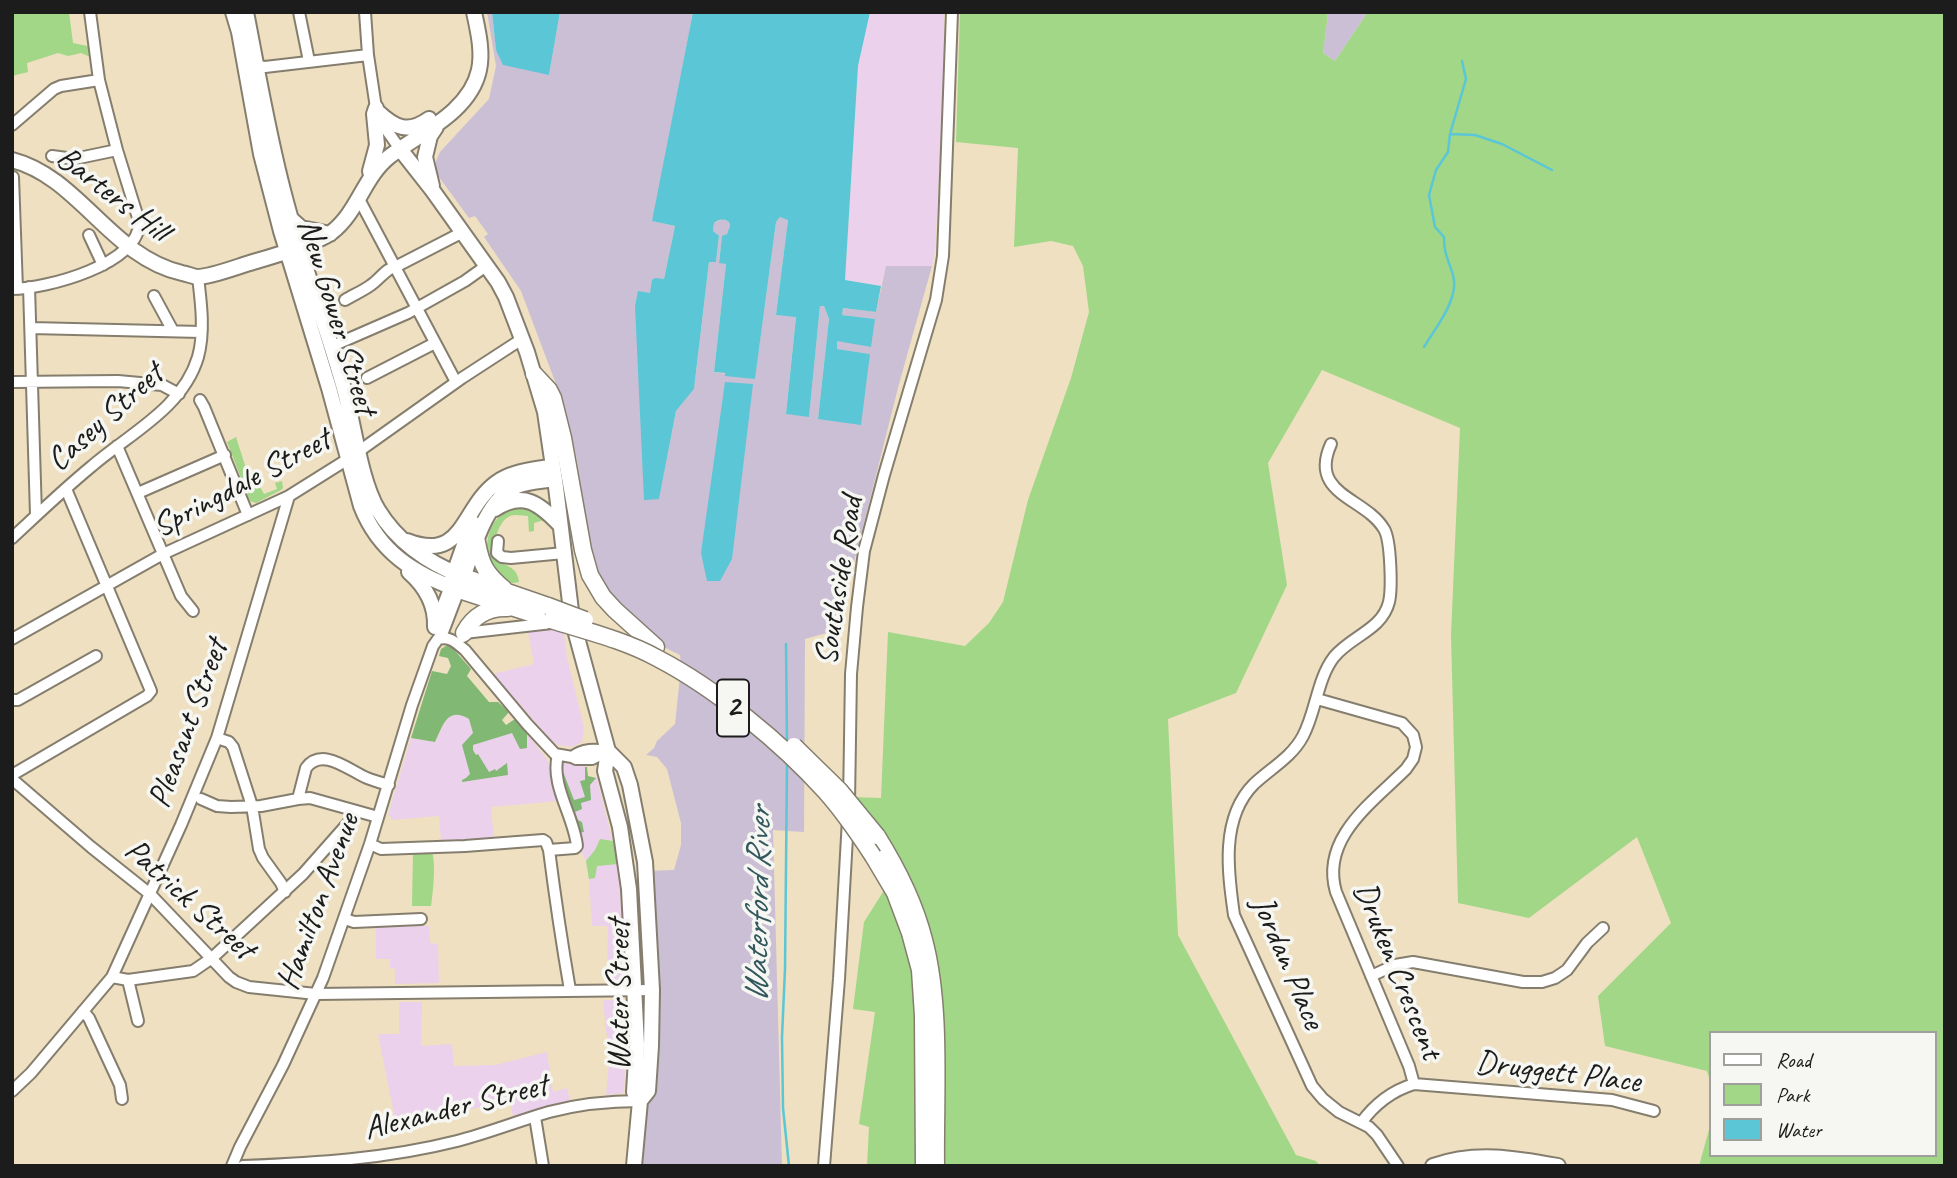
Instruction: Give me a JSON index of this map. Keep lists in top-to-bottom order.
{
  "streets": {
    "highway": ["2"],
    "main road": ["Barters Hill", "New Gower Street", "Water Street"],
    "street": [
      "Casey Street",
      "Springdale Street",
      "Southside Road",
      "Pleasant Street",
      "Patrick Street",
      "Hamilton Avenue",
      "Jordan Place",
      "Druken Crescent",
      "Druggett Place",
      "Alexander Street"
    ]
  },
  "crossings": [
    ["Barters Hill", "Casey Street"],
    ["New Gower Street", "Springdale Street"],
    ["New Gower Street", "2"],
    ["New Gower Street", "Hamilton Avenue"],
    ["Springdale Street", "Pleasant Street"],
    ["2", "Hamilton Avenue"],
    ["Pleasant Street", "Patrick Street"],
    ["Patrick Street", "Hamilton Avenue"],
    ["Patrick Street", "Water Street"],
    ["Jordan Place", "Druken Crescent"],
    ["Druken Crescent", "Druggett Place"],
    ["Water Street", "Alexander Street"]
  ],
  "water": ["Waterford River"],
  "legend": ["Road", "Park", "Water"]
}
